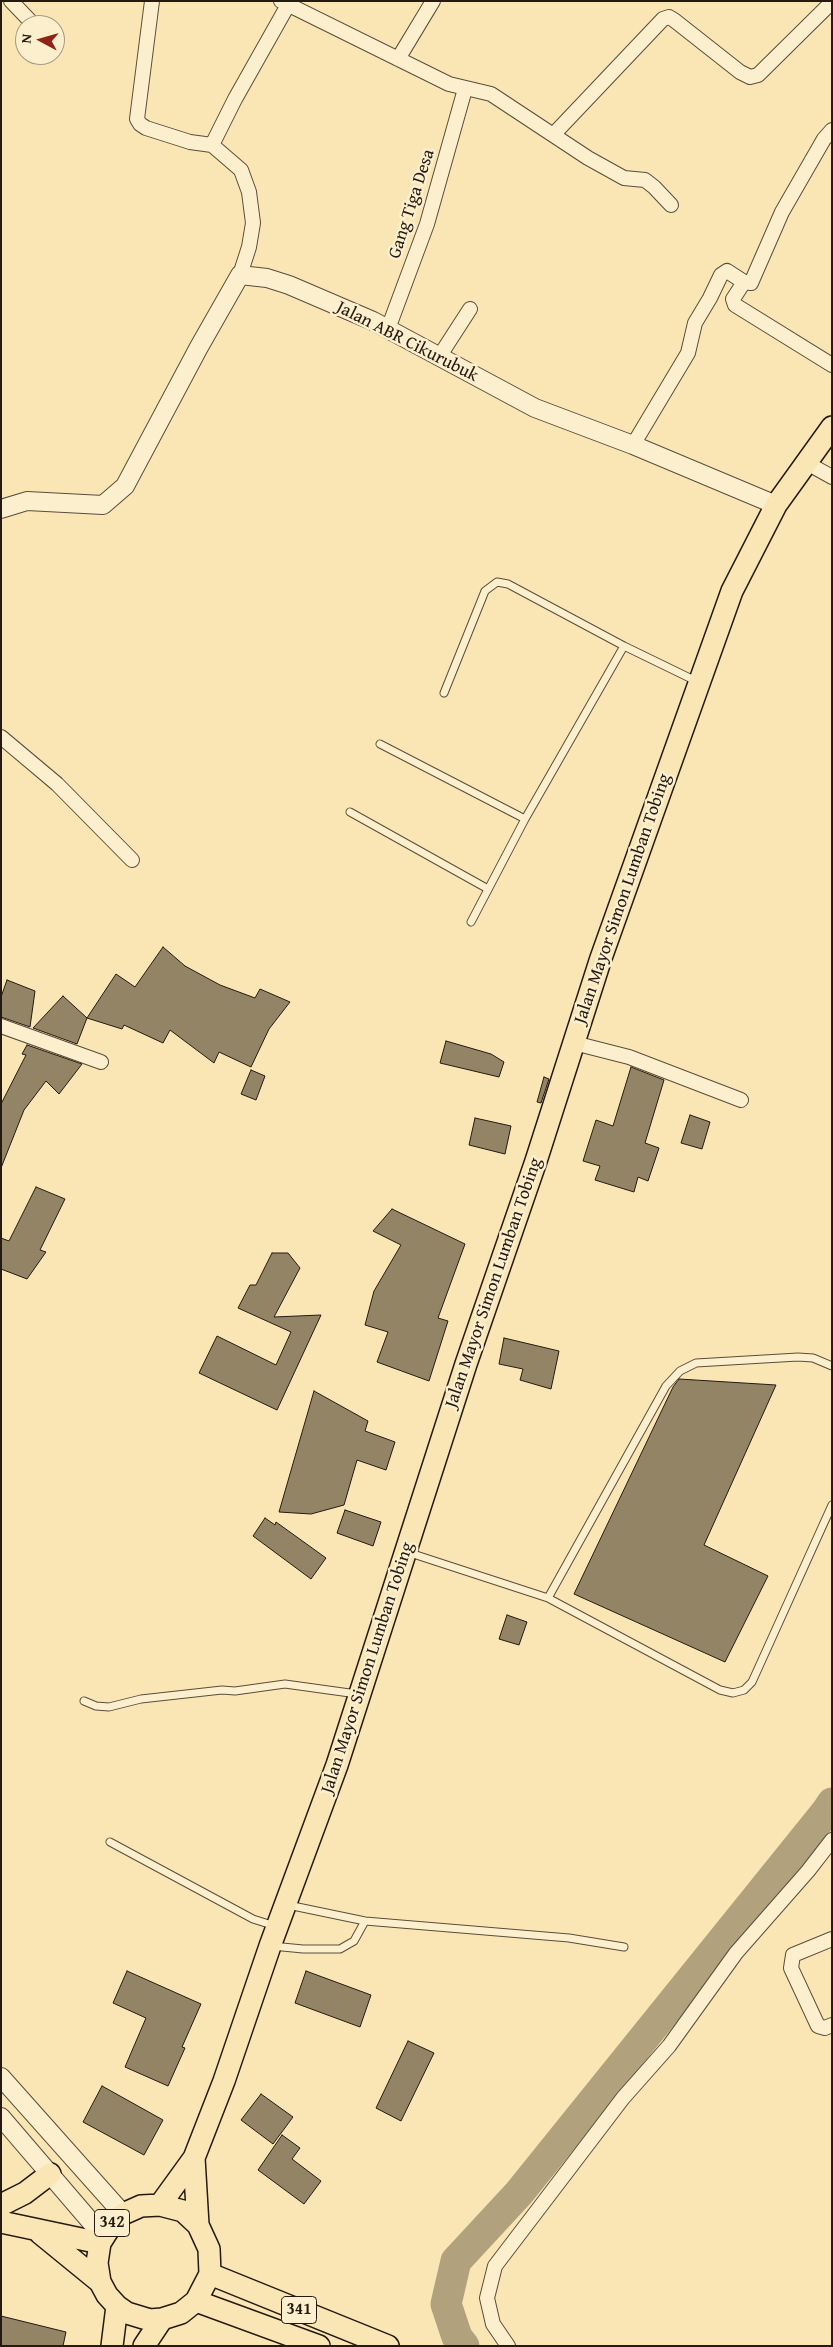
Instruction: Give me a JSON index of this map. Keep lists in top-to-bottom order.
{
  "streets": {
    "main road": ["Jalan Mayor Simon Lumban Tobing", "342", "341"],
    "street": ["Gang Tiga Desa", "Jalan ABR Cikurubuk"]
  },
  "crossings": [
    ["Gang Tiga Desa", "Jalan ABR Cikurubuk"],
    ["Jalan ABR Cikurubuk", "Jalan Mayor Simon Lumban Tobing"],
    ["Jalan Mayor Simon Lumban Tobing", "342"],
    ["Jalan Mayor Simon Lumban Tobing", "341"],
    ["342", "341"]
  ],
  "north": "left"
}
